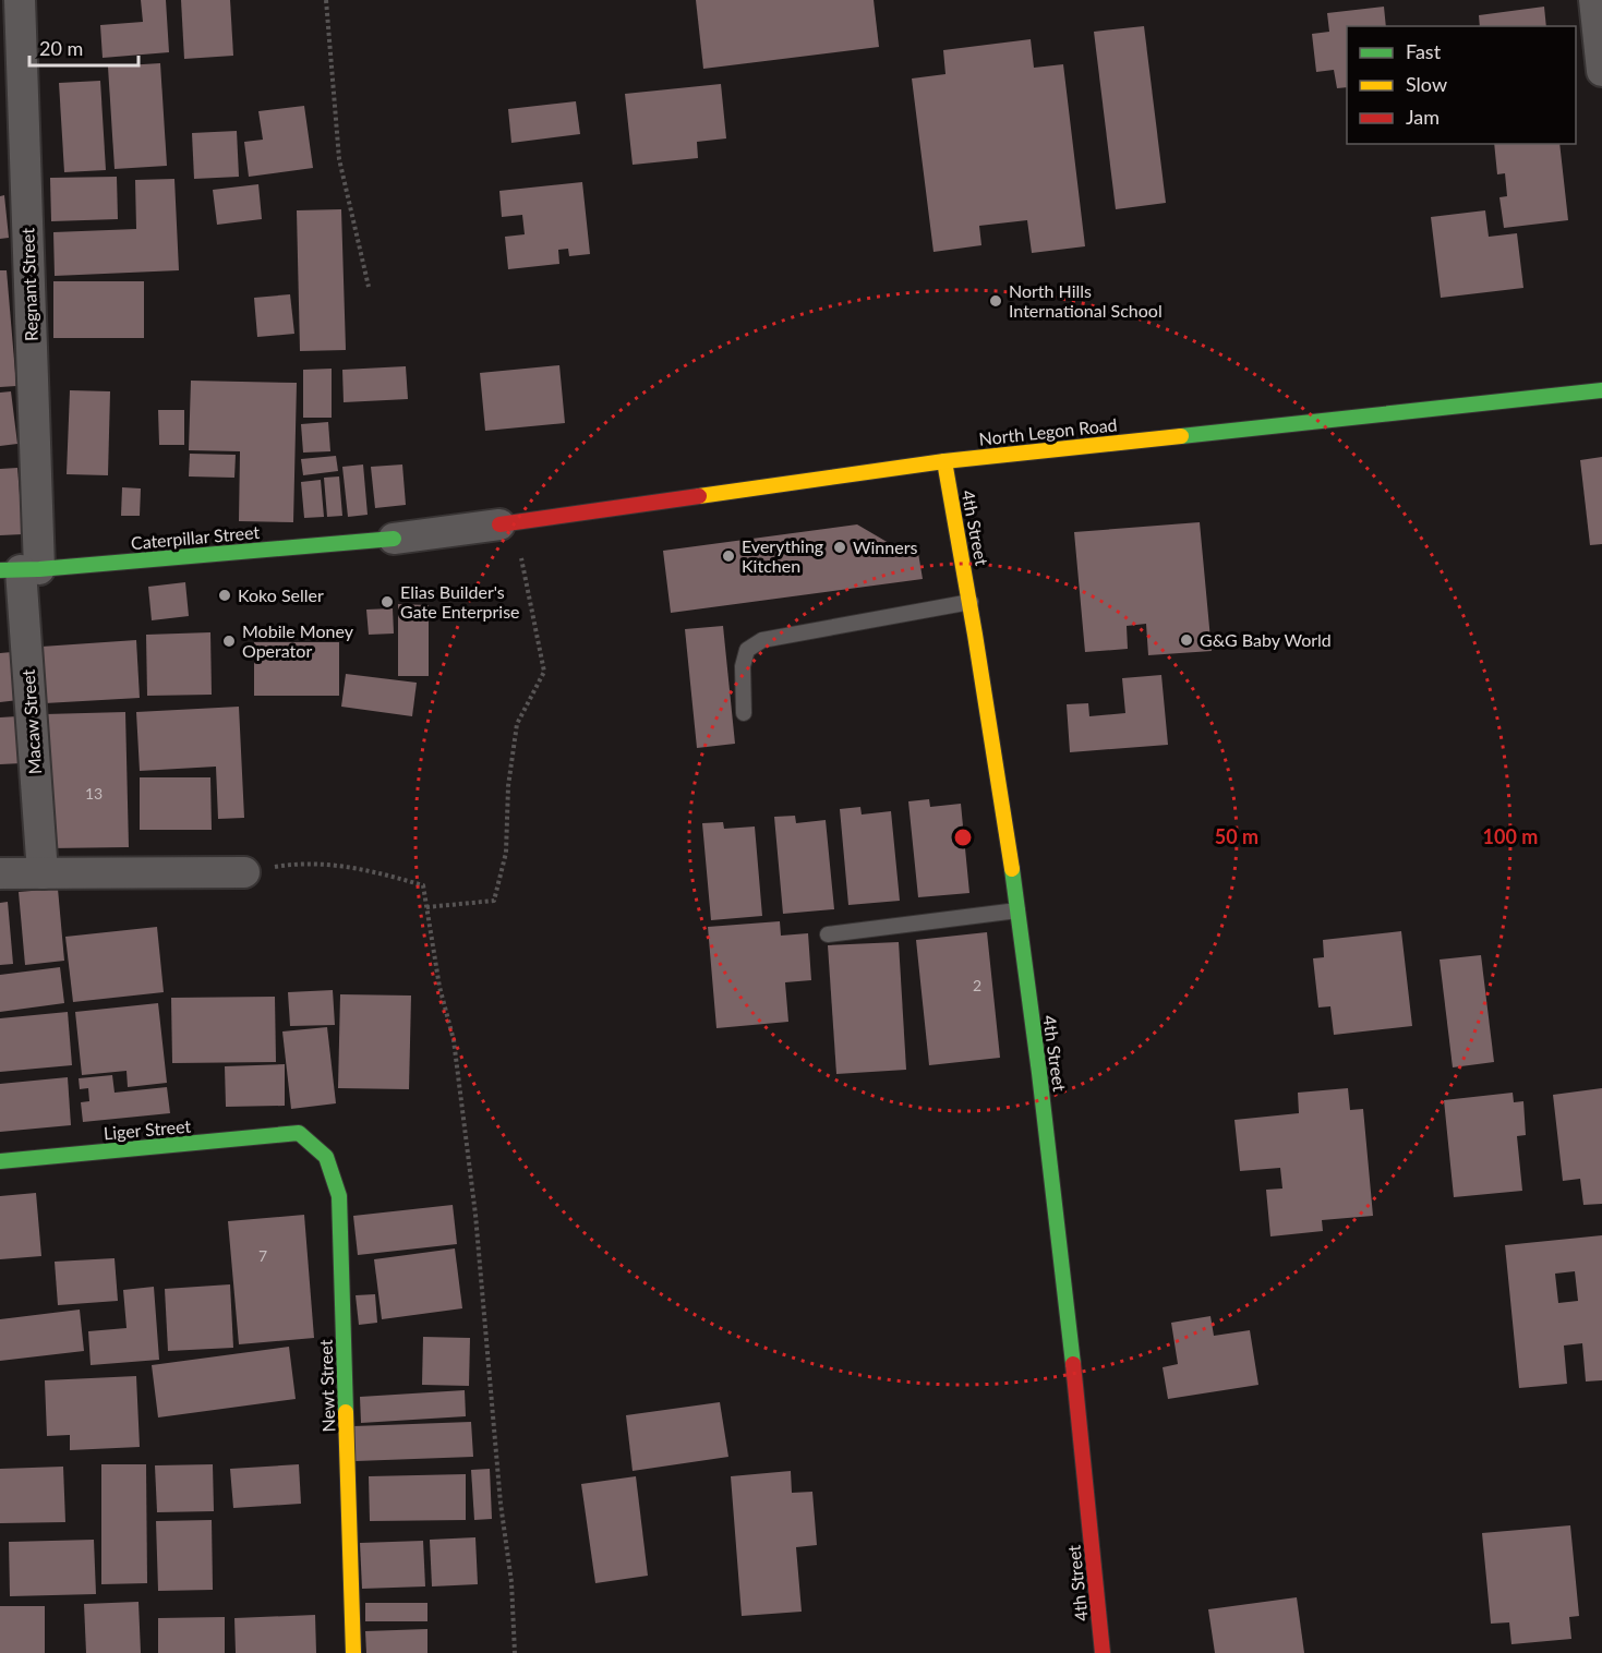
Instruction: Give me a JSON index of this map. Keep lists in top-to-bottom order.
{
  "streets": {
    "street": [
      "Regnant Street",
      "North Legon Road",
      "4th Street",
      "Caterpillar Street",
      "Macaw Street",
      "Liger Street",
      "Newt Street"
    ]
  },
  "crossings": [
    ["Regnant Street", "Caterpillar Street"],
    ["Regnant Street", "Macaw Street"],
    ["North Legon Road", "4th Street"],
    ["Caterpillar Street", "Macaw Street"],
    ["Liger Street", "Newt Street"]
  ],
  "places": [
    "North Hills International School",
    "Winners",
    "Everything Kitchen",
    "Koko Seller",
    "Elias Builder's Gate Enterprise",
    "G&G Baby World",
    "Mobile Money Operator"
  ],
  "house_numbers": ["13", "2", "7"],
  "legend": ["Fast", "Slow", "Jam"],
  "scale_bar": "20 m",
  "rings": ["50 m", "100 m"]
}
